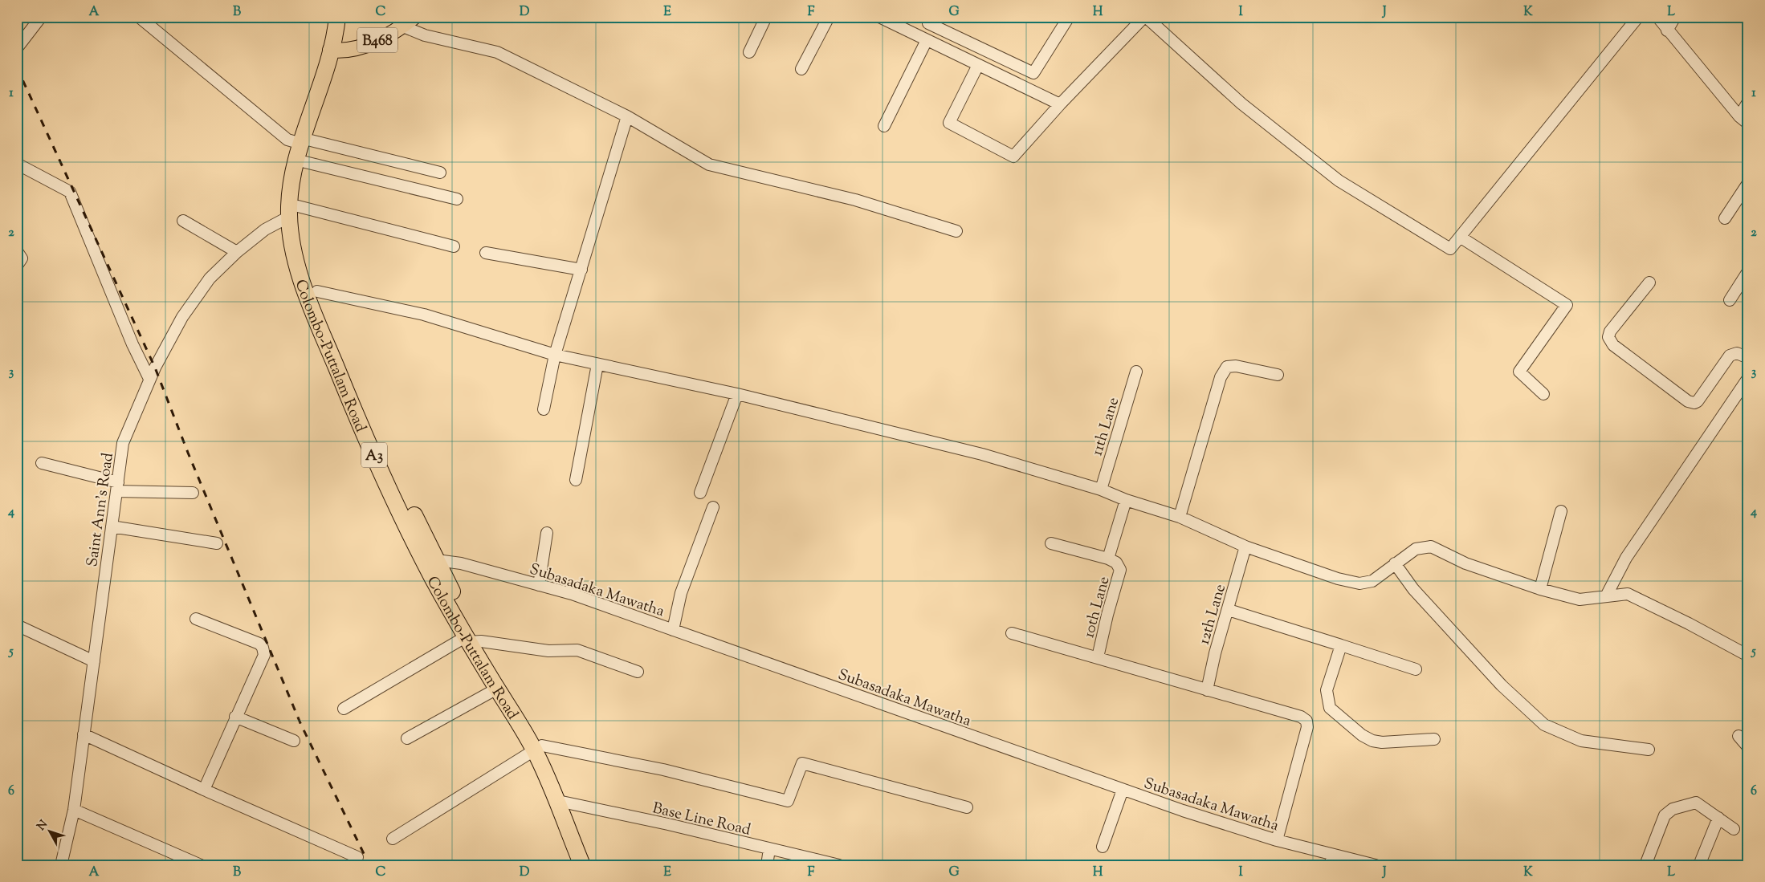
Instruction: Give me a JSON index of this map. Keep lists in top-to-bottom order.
{
  "streets": {
    "highway": ["Colombo-Puttalam Road", "A3"],
    "main road": ["B468"],
    "street": [
      "11th Lane",
      "Saint Ann's Road",
      "Subasadaka Mawatha",
      "10th Lane",
      "12th Lane",
      "Base Line Road"
    ]
  },
  "crossings": [
    ["B468", "Colombo-Puttalam Road"],
    ["Colombo-Puttalam Road", "Saint Ann's Road"],
    ["Colombo-Puttalam Road", "Subasadaka Mawatha"],
    ["Colombo-Puttalam Road", "Base Line Road"]
  ],
  "north": "top left",
  "grid": {
    "columns": [
      "A",
      "B",
      "C",
      "D",
      "E",
      "F",
      "G",
      "H",
      "I",
      "J",
      "K",
      "L"
    ],
    "rows": [
      "1",
      "2",
      "3",
      "4",
      "5",
      "6"
    ]
  }
}
